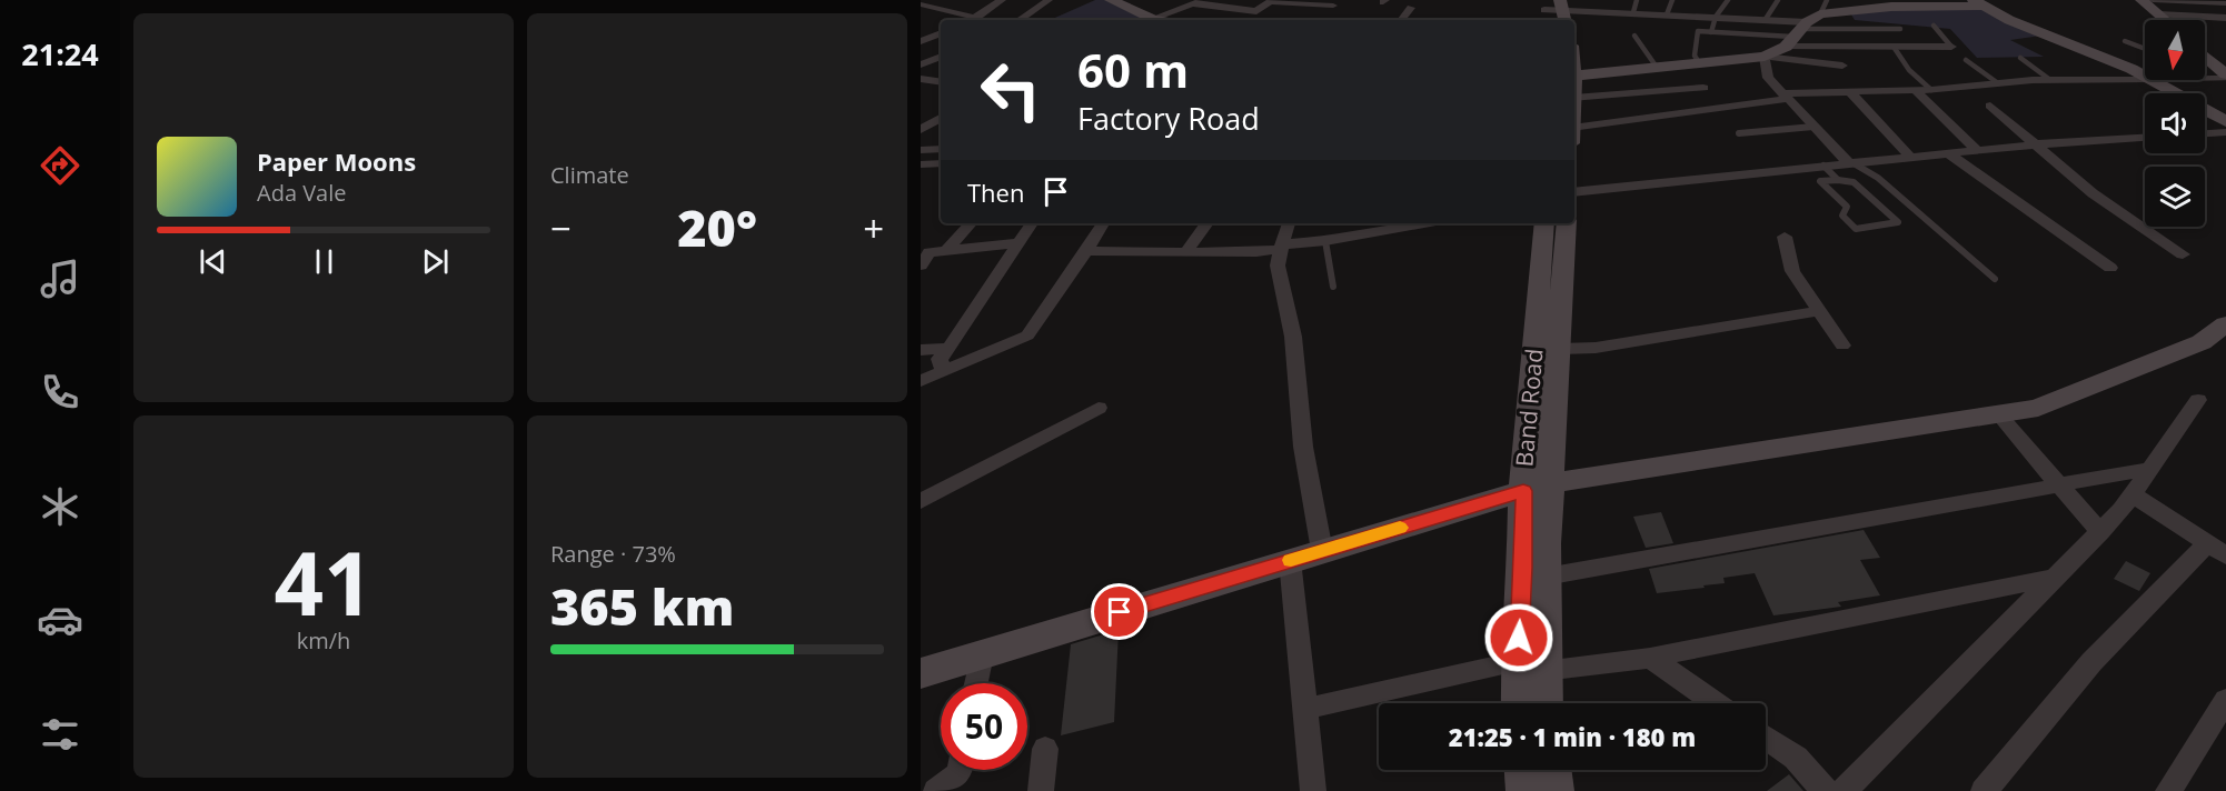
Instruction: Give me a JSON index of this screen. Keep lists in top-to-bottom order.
{
  "streets": {
    "street": ["Band Road"]
  },
  "north": "bottom",
  "page": {
    "tabs": "21:24",
    "tile": [
      "Climate",
      ["41", "km/h"],
      ["Range · 73%", "365 km"]
    ],
    "turn": ["60 m", "Factory Road"],
    "song": ["Paper Moons", "Ada Vale"],
    "then": "Then",
    "heat": ["−", "20°", "+"],
    "limit": "50",
    "trip": "21:25 · 1 min · 180 m"
  }
}
